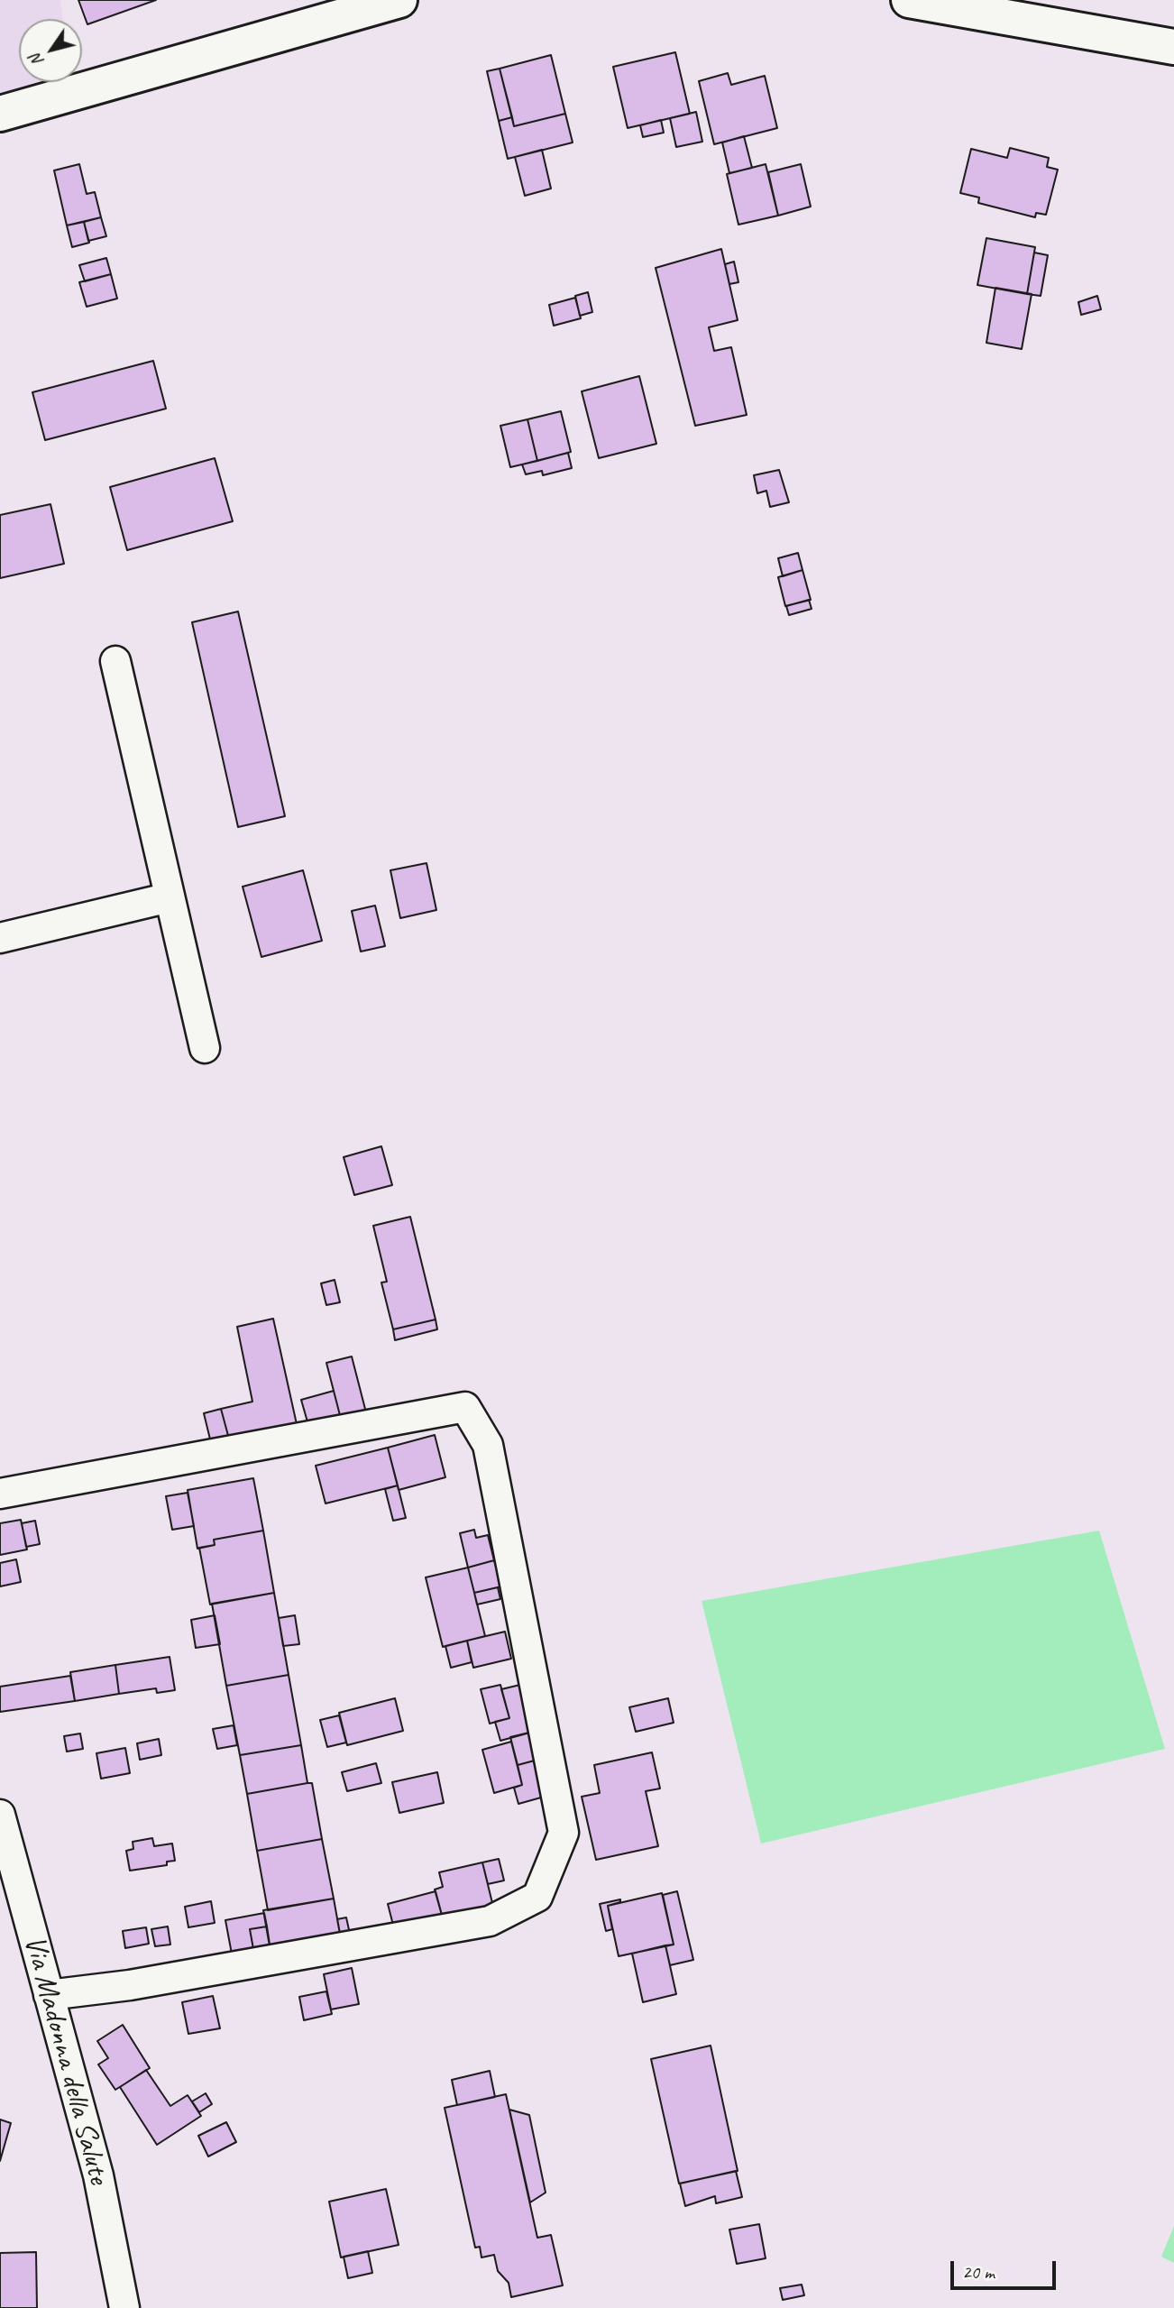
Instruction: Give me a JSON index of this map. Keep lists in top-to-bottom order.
{
  "streets": {
    "street": ["Via Madonna della Salute"]
  },
  "scale_bar": "20 m",
  "north": "bottom left"
}
